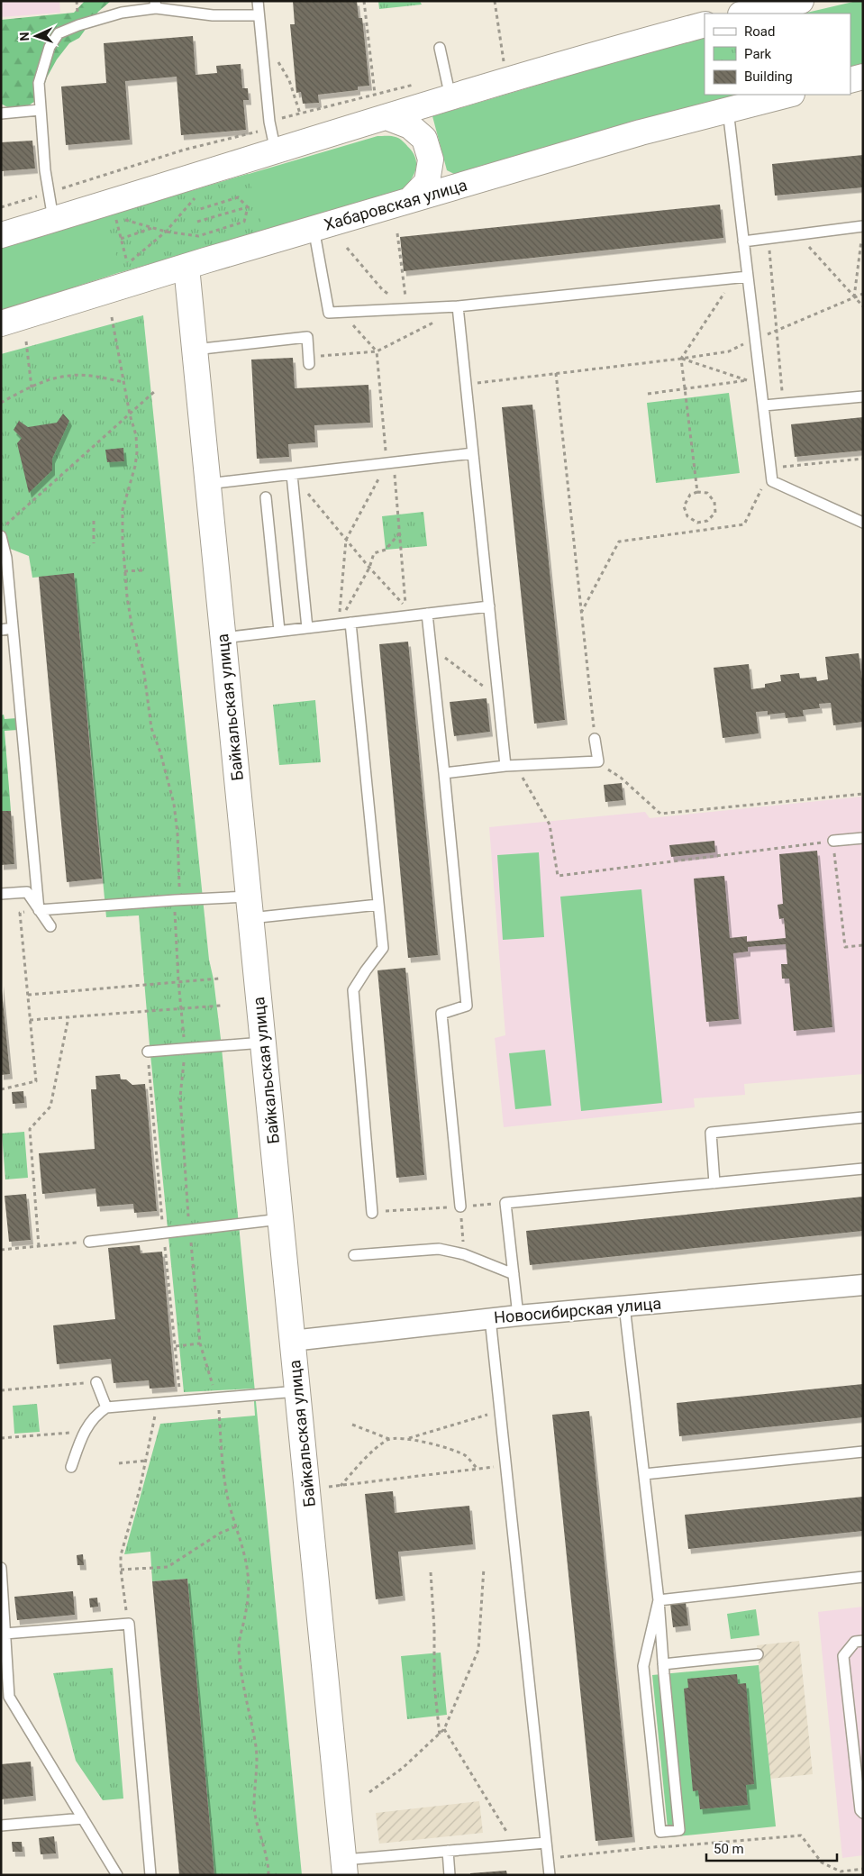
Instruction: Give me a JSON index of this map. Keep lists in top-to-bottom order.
{
  "streets": {
    "main road": ["Хабаровская улица", "Байкальская улица"],
    "street": ["Новосибирская улица"]
  },
  "crossings": [
    ["Хабаровская улица", "Байкальская улица"],
    ["Байкальская улица", "Новосибирская улица"]
  ],
  "legend": ["Road", "Park", "Building"],
  "scale_bar": "50 m",
  "north": "left"
}
